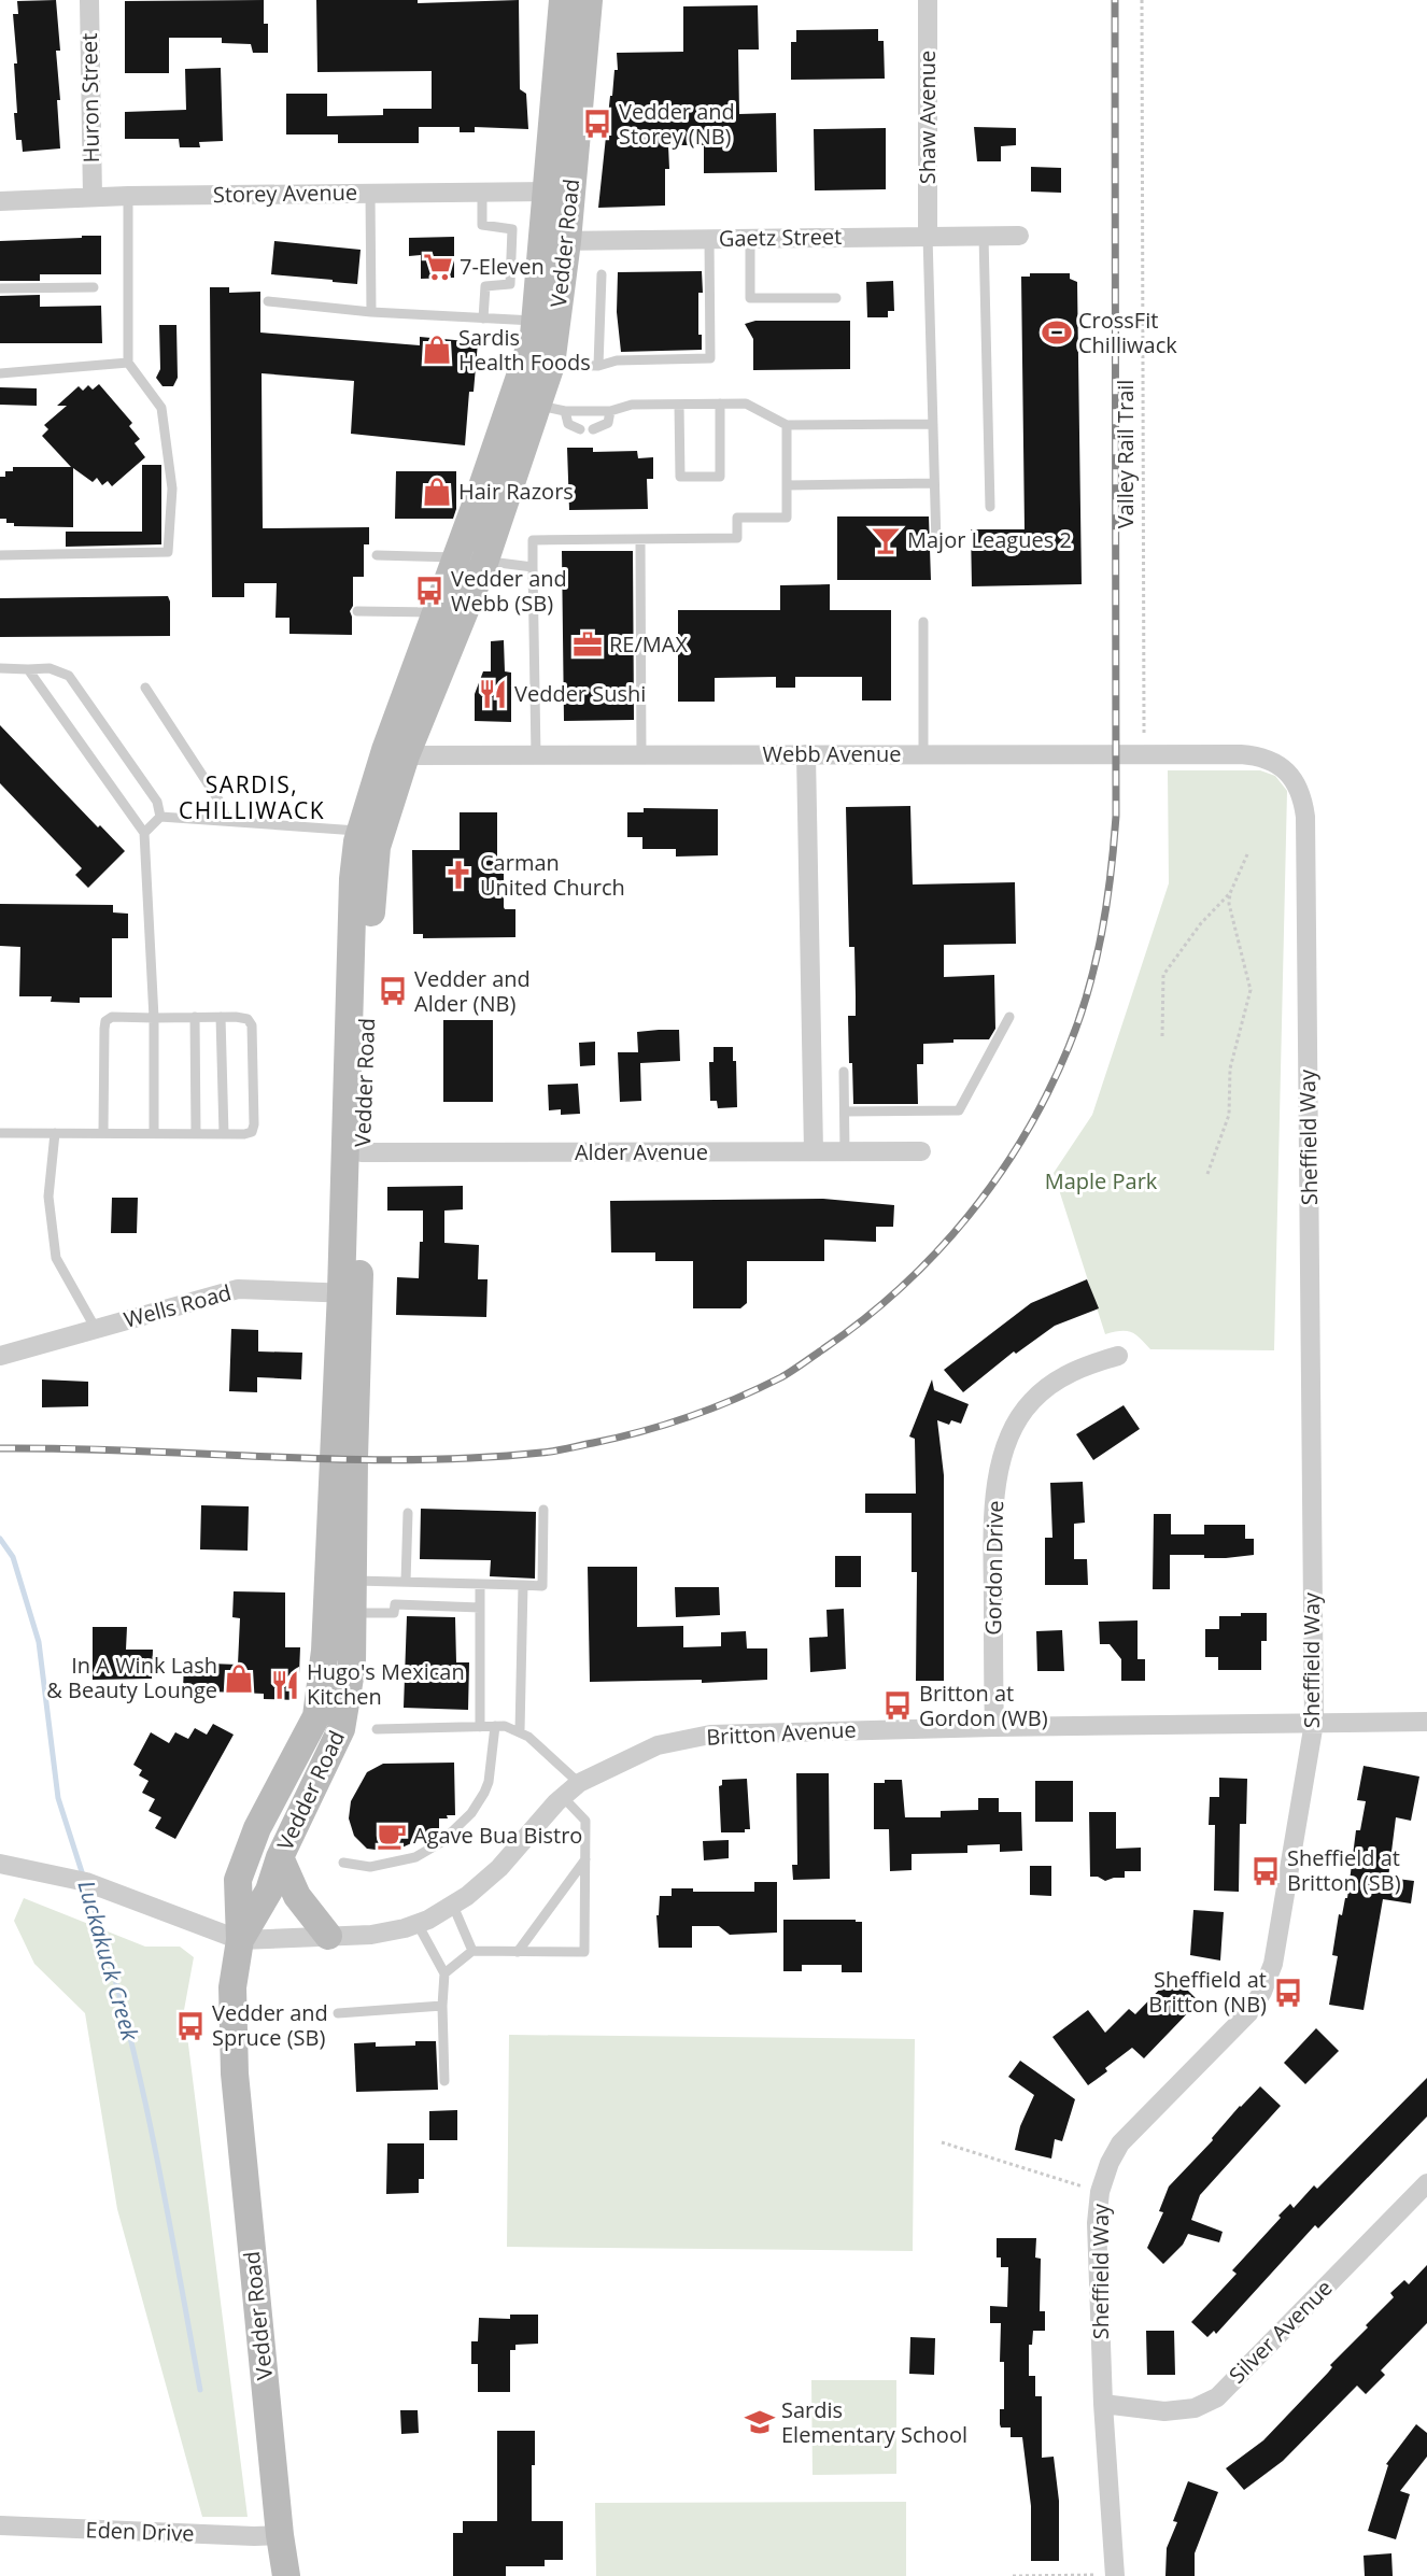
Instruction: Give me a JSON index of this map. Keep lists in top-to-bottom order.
{
  "streets": {
    "main road": ["Vedder Road"],
    "street": [
      "Huron Street",
      "Shaw Avenue",
      "Storey Avenue",
      "Gaetz Street",
      "Webb Avenue",
      "Sheffield Way",
      "Alder Avenue",
      "Wells Road",
      "Gordon Drive",
      "Britton Avenue",
      "Silver Avenue",
      "Eden Drive"
    ],
    "path": ["Valley Rail Trail"]
  },
  "crossings": [
    ["Huron Street", "Storey Avenue"],
    ["Shaw Avenue", "Gaetz Street"],
    ["Storey Avenue", "Vedder Road"],
    ["Gaetz Street", "Vedder Road"],
    ["Vedder Road", "Webb Avenue"],
    ["Vedder Road", "Alder Avenue"],
    ["Vedder Road", "Wells Road"],
    ["Vedder Road", "Britton Avenue"],
    ["Vedder Road", "Eden Drive"],
    ["Valley Rail Trail", "Webb Avenue"],
    ["Webb Avenue", "Sheffield Way"],
    ["Sheffield Way", "Britton Avenue"],
    ["Sheffield Way", "Silver Avenue"],
    ["Gordon Drive", "Britton Avenue"]
  ],
  "districts": ["SARDIS, CHILLIWACK"],
  "water": ["Luckakuck Creek"],
  "parks": ["Maple Park"],
  "places": {
    "bus stop": [
      "Vedder and Storey (NB)",
      "Vedder and Webb (SB)",
      "Vedder and Alder (NB)",
      "Britton at Gordon (WB)",
      "Sheffield at Britton (SB)",
      "Sheffield at Britton (NB)",
      "Vedder and Spruce (SB)"
    ],
    "supermarket": ["7-Eleven"],
    "sports": ["CrossFit Chilliwack"],
    "shop": ["Sardis Health Foods", "Hair Razors", "In A Wink Lash & Beauty Lounge"],
    "bar": ["Major Leagues 2"],
    "office": ["RE/MAX"],
    "restaurant": ["Vedder Sushi", "Hugo's Mexican Kitchen"],
    "church": ["Carman United Church"],
    "cafe": ["Agave Bua Bistro"],
    "school or university": ["Sardis Elementary School"]
  }
}
